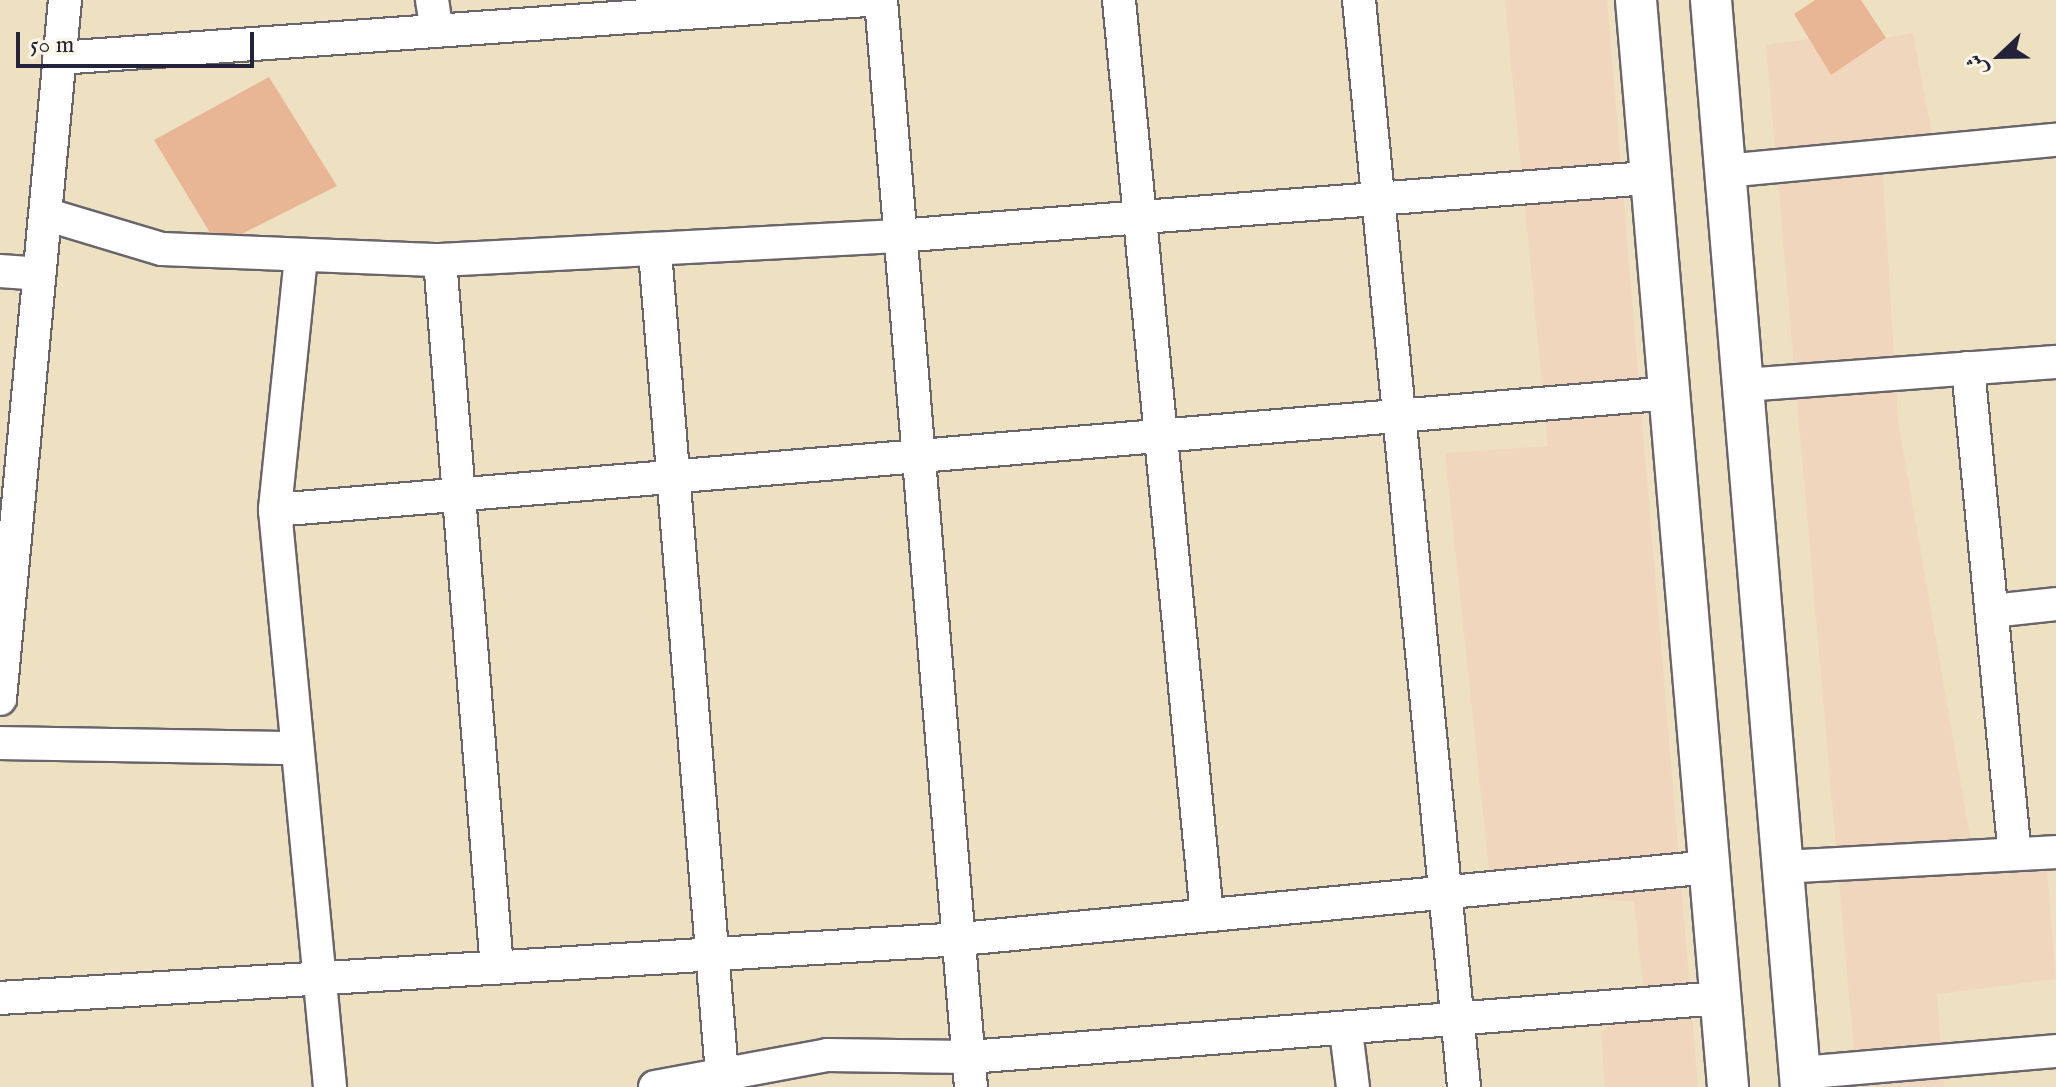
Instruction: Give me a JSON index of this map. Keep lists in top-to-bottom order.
{
  "scale_bar": "50 m",
  "north": "left"
}
